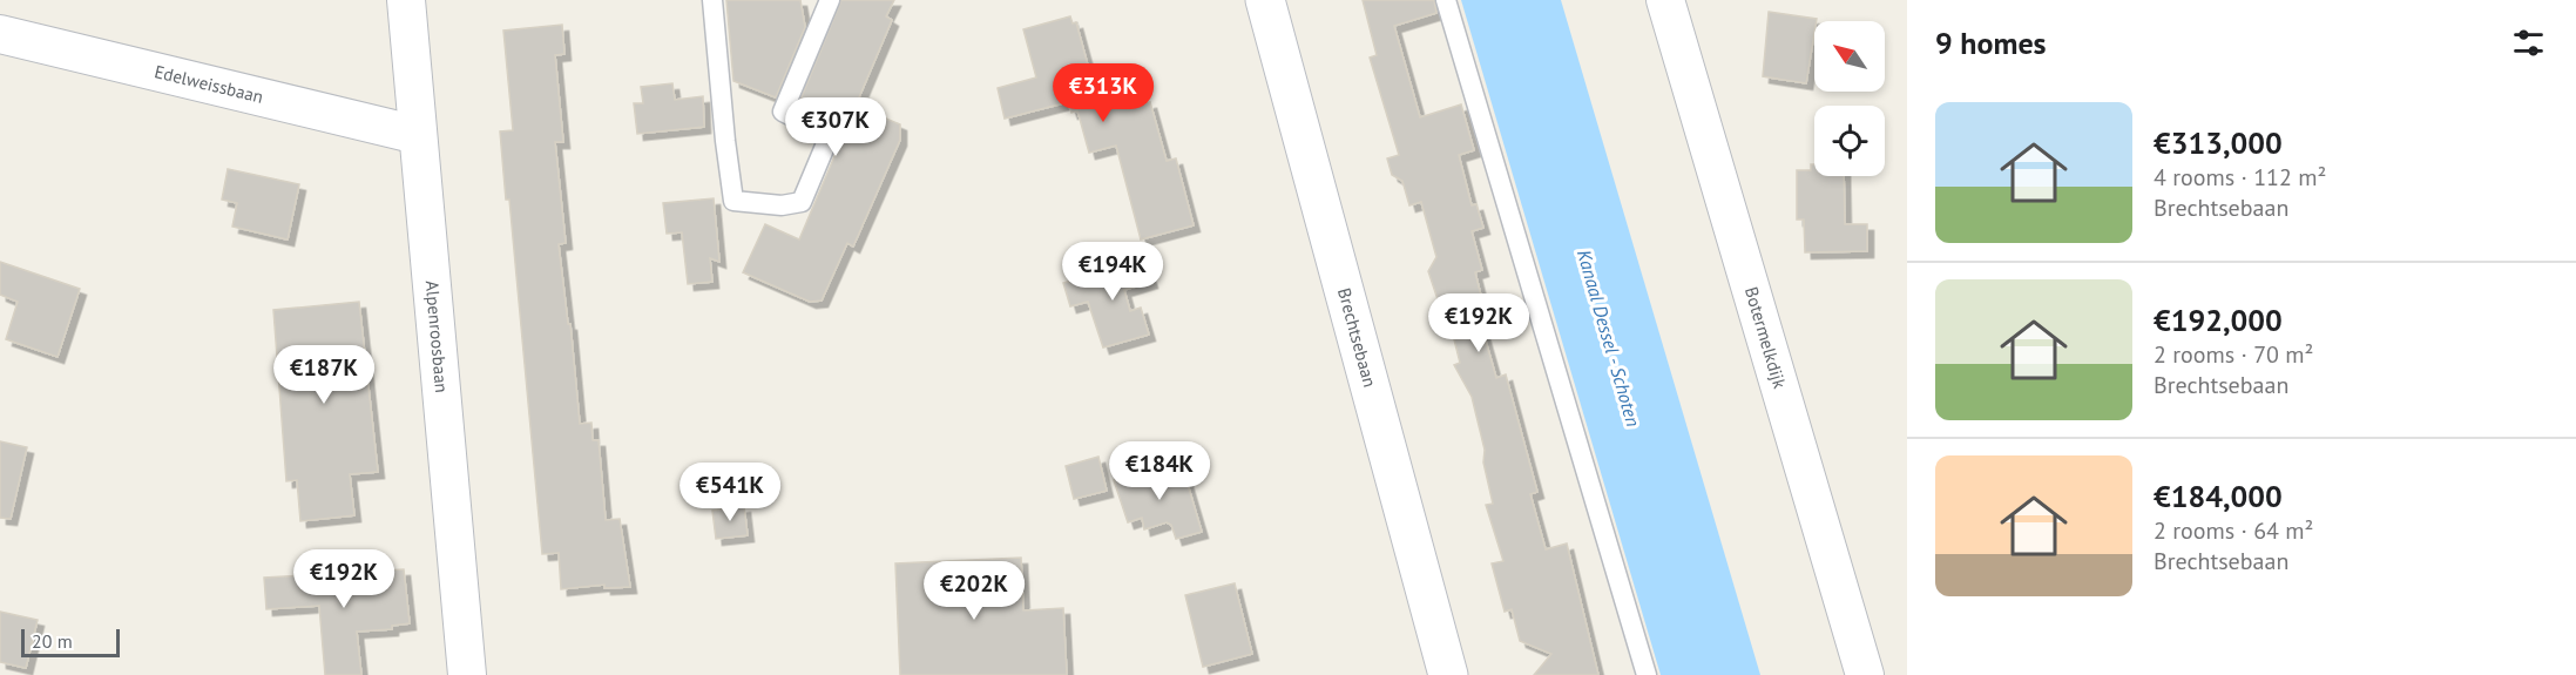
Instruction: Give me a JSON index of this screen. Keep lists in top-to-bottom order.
{
  "streets": {
    "main road": ["Brechtsebaan"],
    "street": ["Edelweissbaan", "Alpenroosbaan", "Botermelkdijk"]
  },
  "crossings": [
    ["Edelweissbaan", "Alpenroosbaan"]
  ],
  "water": ["Kanaal Dessel - Schoten"],
  "scale_bar": "20 m",
  "north": "top left",
  "page": {
    "heading": "9 homes",
    "price": [
      "€313K",
      "€307K",
      "€194K",
      "€192K",
      "€187K",
      "€184K",
      "€541K",
      "€192K",
      "€202K"
    ],
    "list": [
      {
        "name": "€313,000",
        "note": "4 rooms · 112 m² · Brechtsebaan"
      },
      {
        "name": "€192,000",
        "note": "2 rooms · 70 m² · Brechtsebaan"
      },
      {
        "name": "€184,000",
        "note": "2 rooms · 64 m² · Brechtsebaan"
      }
    ],
    "scale": "20 m"
  }
}
